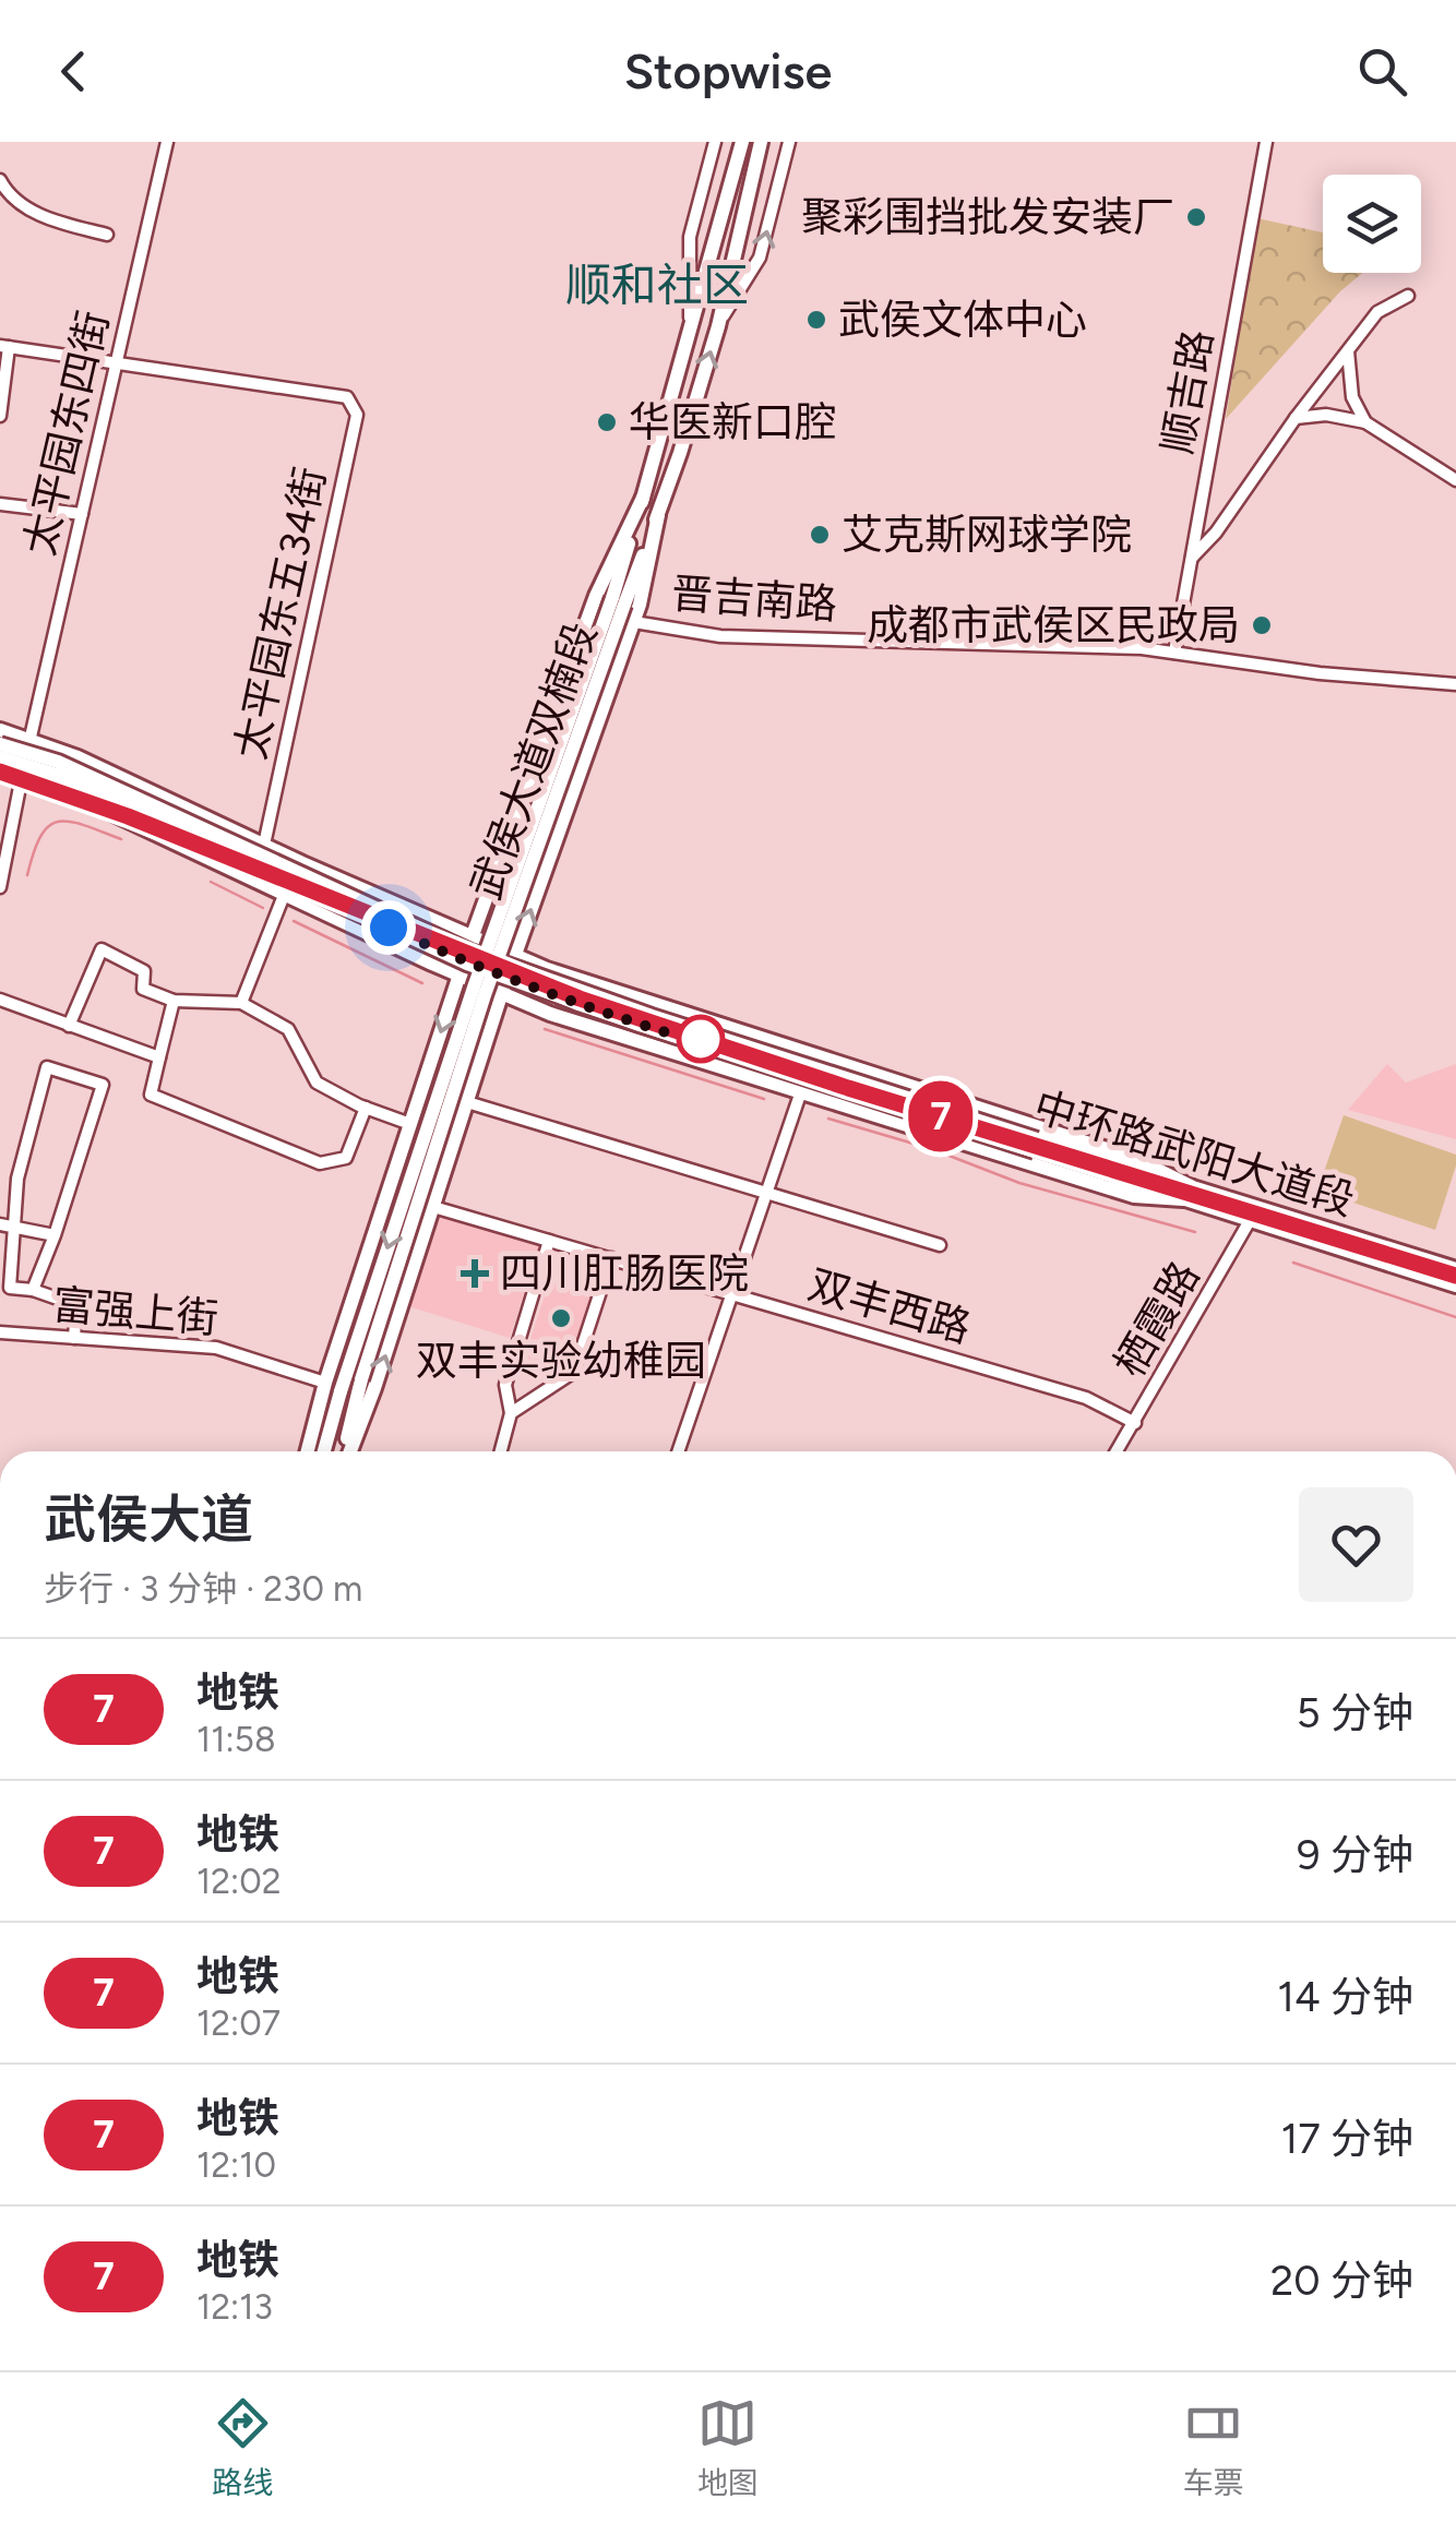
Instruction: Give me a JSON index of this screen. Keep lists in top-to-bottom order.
{
  "streets": {
    "main road": ["武侯大道双楠段", "中环路武阳大道段"],
    "street": [
      "顺吉路",
      "太平园东四街",
      "晋吉南路",
      "太平园东五34街",
      "双丰西路",
      "富强上街",
      "栖霞路"
    ]
  },
  "crossings": [
    ["顺吉路", "晋吉南路"],
    ["太平园东四街", "太平园东五34街"],
    ["中环路武阳大道段", "栖霞路"],
    ["双丰西路", "栖霞路"]
  ],
  "districts": ["顺和社区"],
  "places": {
    "other": [
      "聚彩围挡批发安装厂",
      "武侯文体中心",
      "华医新口腔",
      "艾克斯网球学院",
      "成都市武侯区民政局",
      "双丰实验幼稚园"
    ],
    "health": ["四川肛肠医院"]
  },
  "lines": ["metro line 7"],
  "page": {
    "header": "Stopwise",
    "on_map": "7",
    "heading": ["武侯大道", "步行 · 3 分钟 · 230 m"],
    "list": [
      {
        "mark": "7",
        "name": "地铁",
        "note": "11:58",
        "value": "5 分钟"
      },
      {
        "mark": "7",
        "name": "地铁",
        "note": "12:02",
        "value": "9 分钟"
      },
      {
        "mark": "7",
        "name": "地铁",
        "note": "12:07",
        "value": "14 分钟"
      },
      {
        "mark": "7",
        "name": "地铁",
        "note": "12:10",
        "value": "17 分钟"
      },
      {
        "mark": "7",
        "name": "地铁",
        "note": "12:13",
        "value": "20 分钟"
      }
    ],
    "tabs": ["路线", "地图", "车票"]
  }
}
